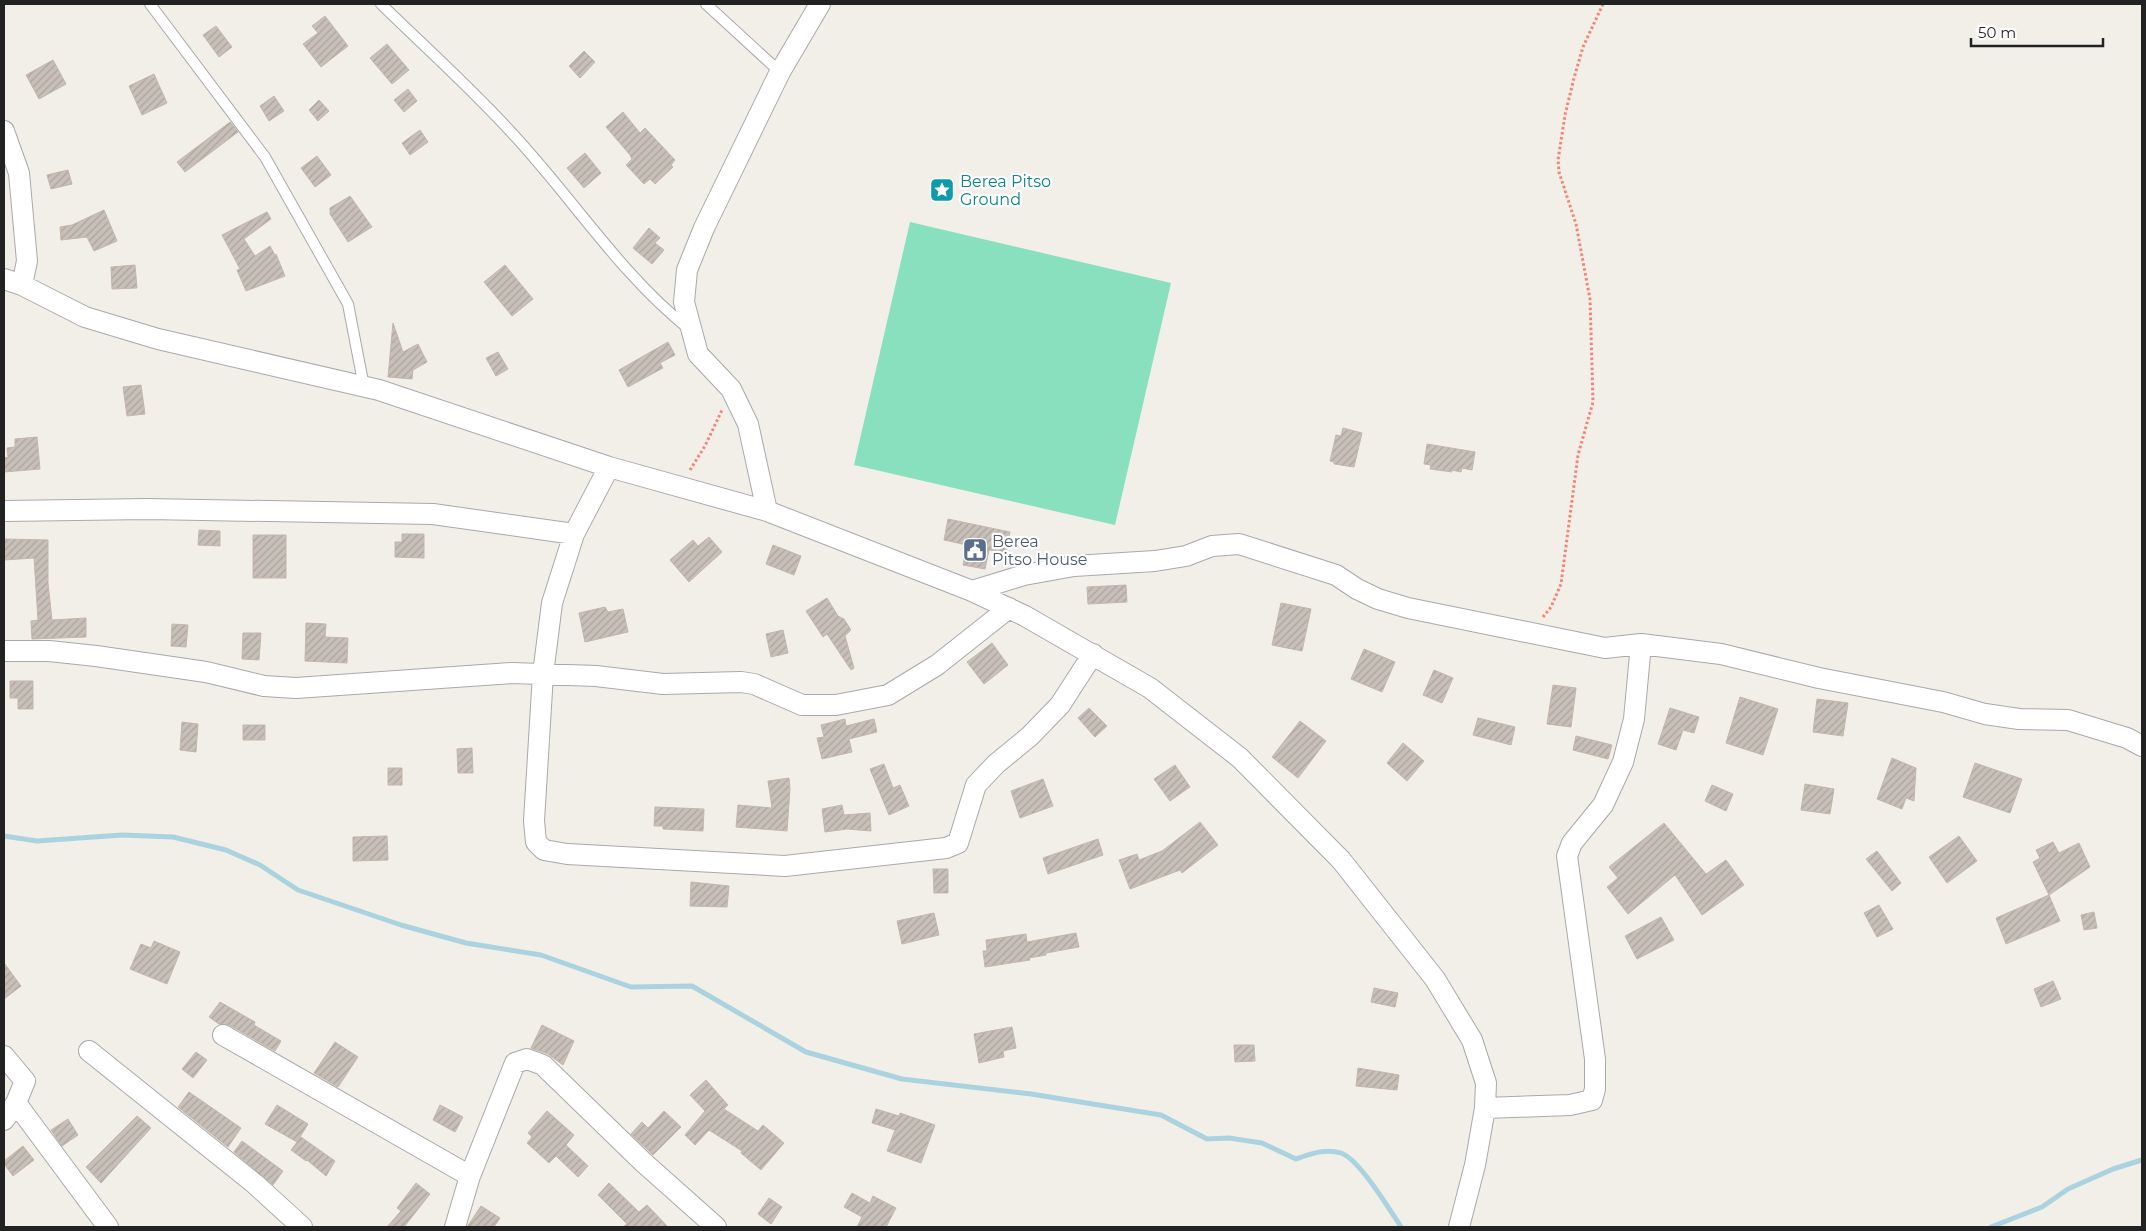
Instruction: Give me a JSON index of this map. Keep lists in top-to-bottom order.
{
  "places": {
    "place": ["Berea Pitso Ground"],
    "public building": ["Berea Pitso House"]
  },
  "scale_bar": "50 m"
}
